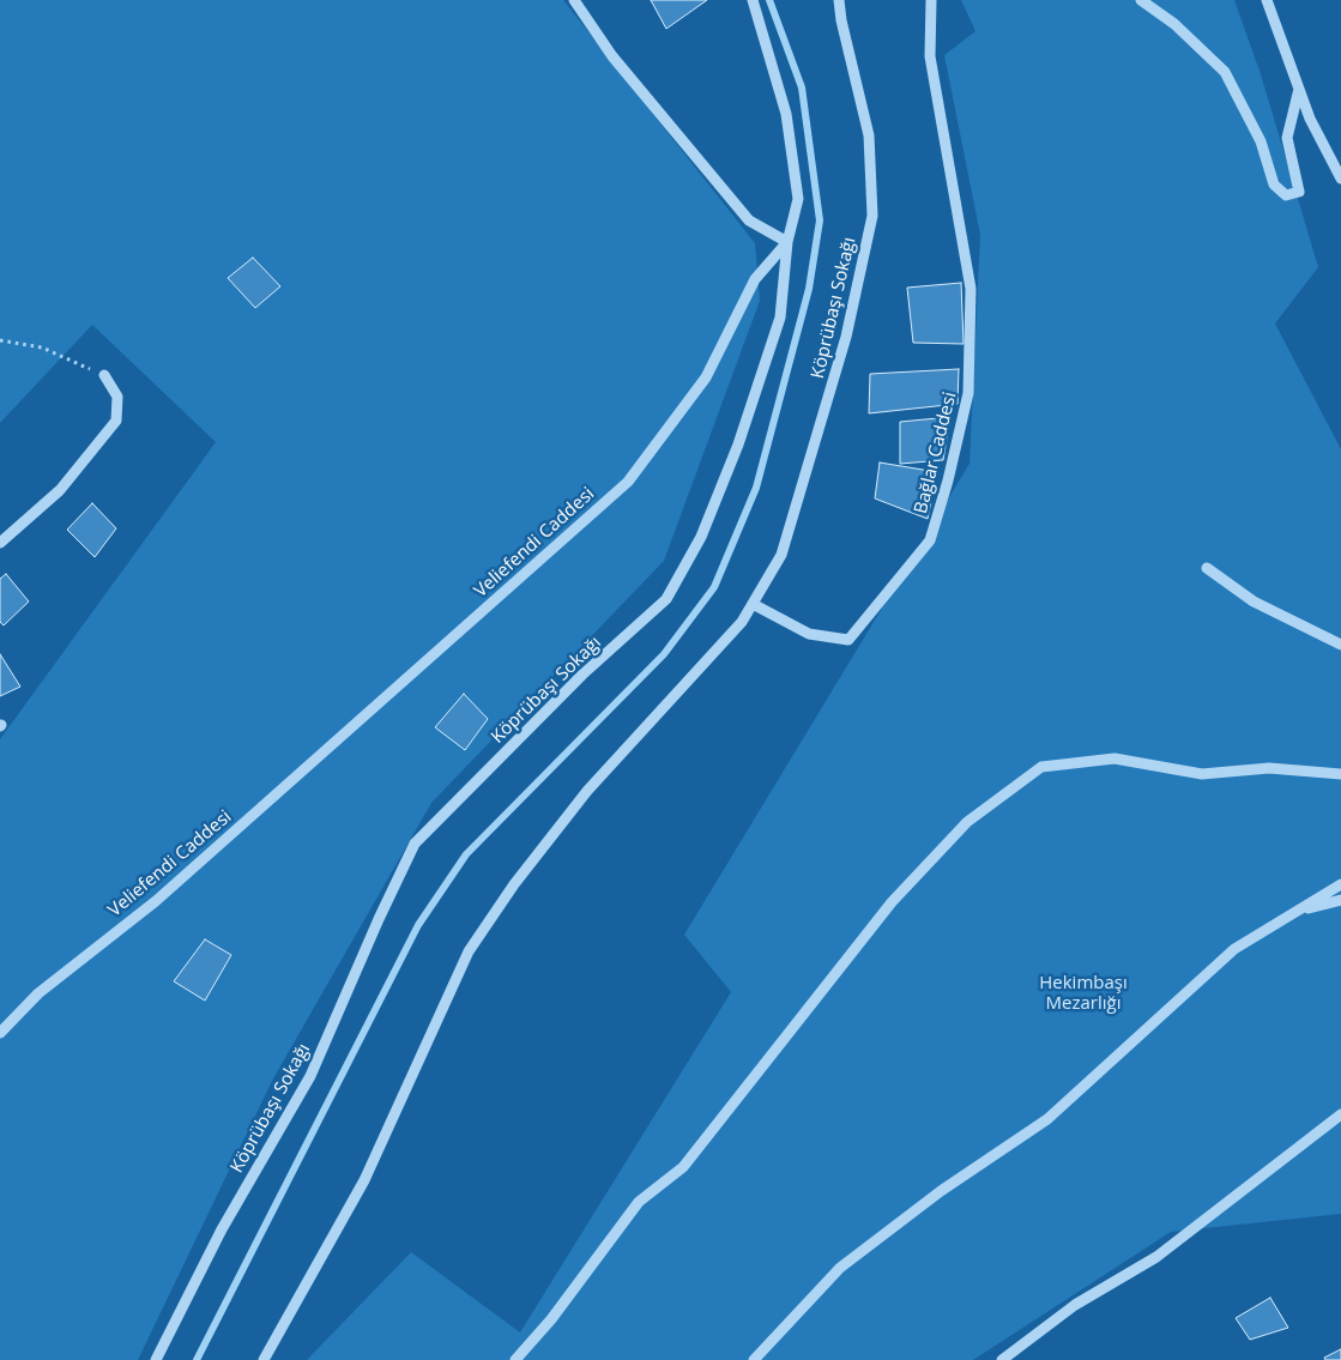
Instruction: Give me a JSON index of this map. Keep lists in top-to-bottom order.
{
  "streets": {
    "street": ["Köprübaşı Sokağı", "Bağlar Caddesi", "Veliefendi Caddesi"]
  },
  "crossings": [
    ["Köprübaşı Sokağı", "Bağlar Caddesi"],
    ["Köprübaşı Sokağı", "Veliefendi Caddesi"]
  ],
  "parks": ["Hekimbaşı Mezarlığı"]
}
